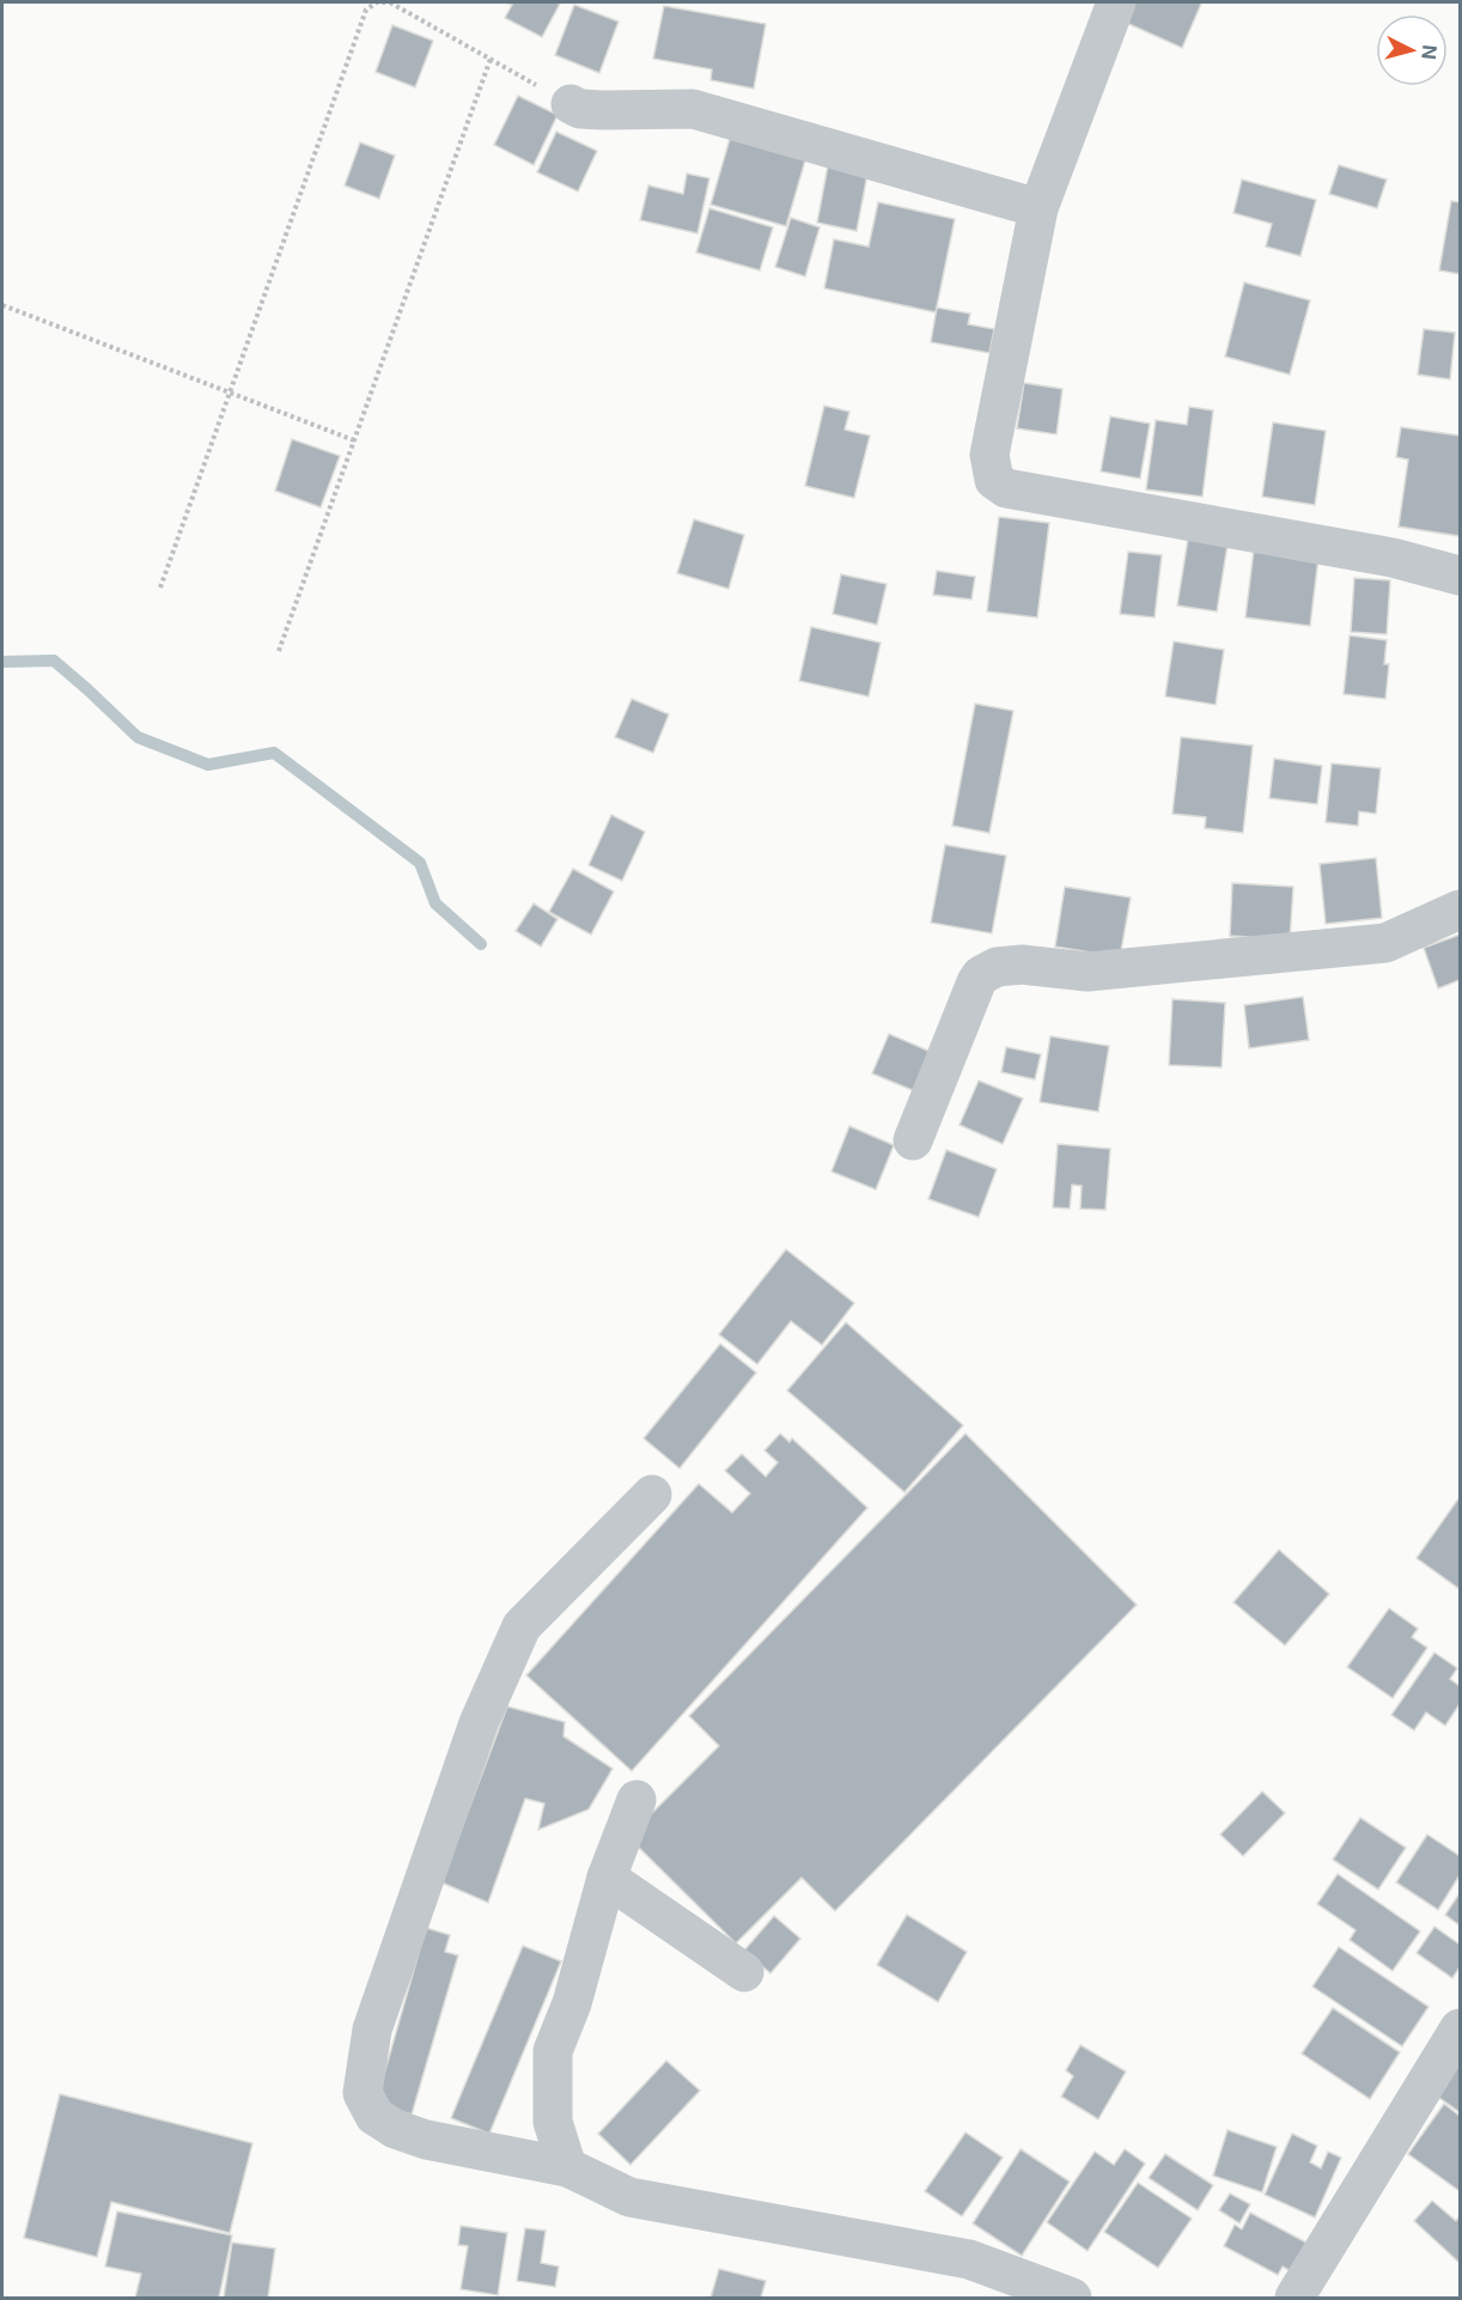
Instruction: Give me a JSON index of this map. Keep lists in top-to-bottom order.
{
  "north": "right"
}
